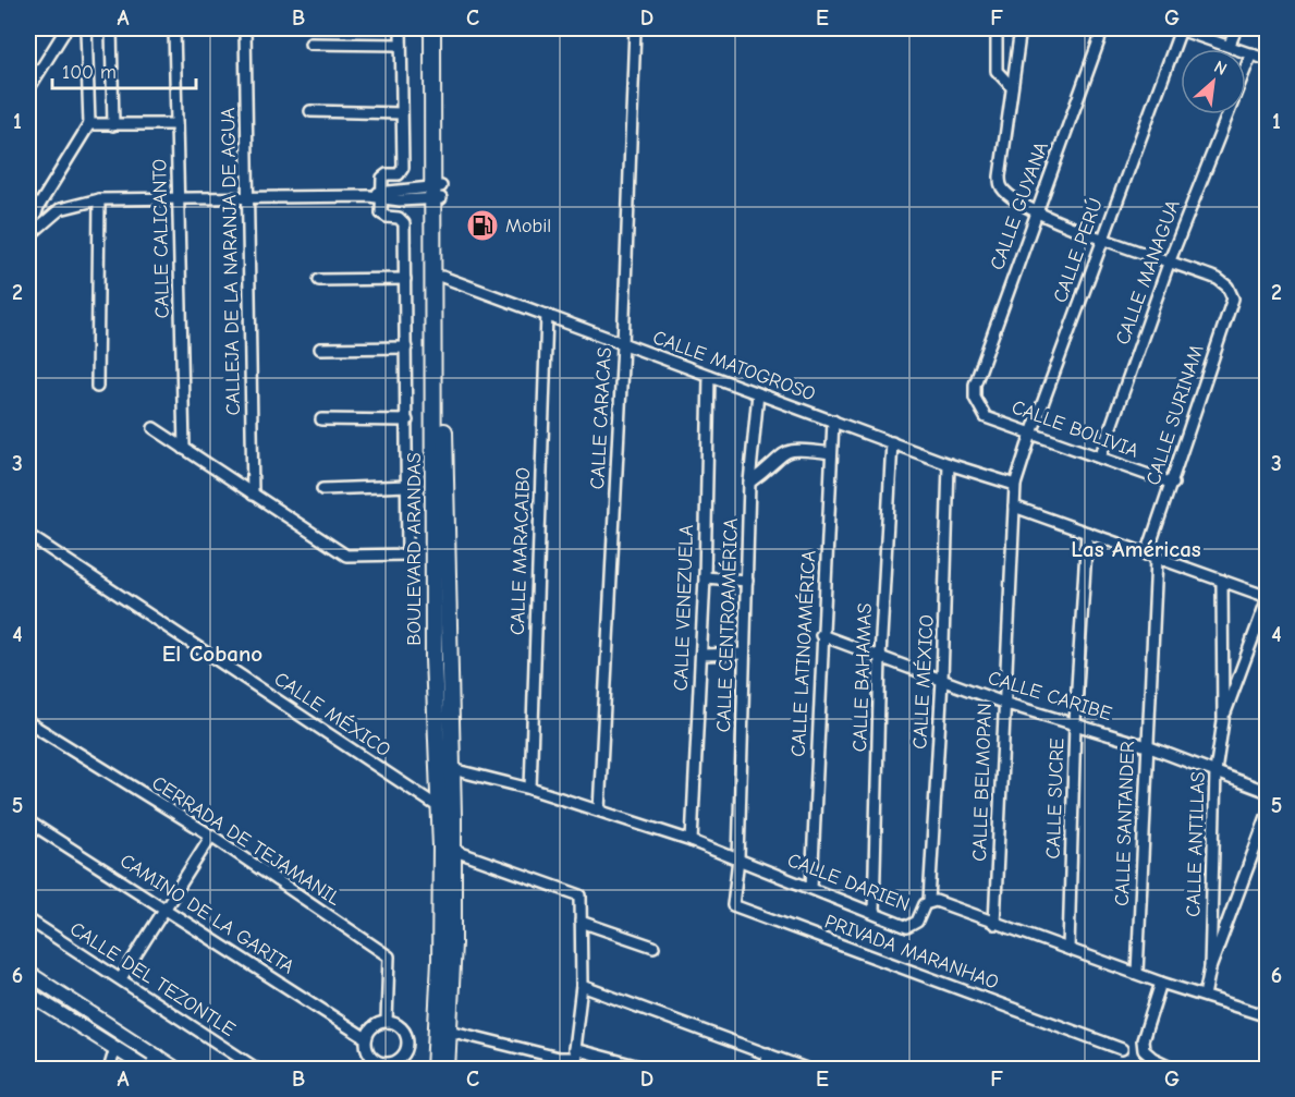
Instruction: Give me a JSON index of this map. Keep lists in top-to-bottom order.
{
  "streets": {
    "main road": ["BOULEVARD ARANDAS"],
    "street": [
      "CALLE GUYANA",
      "CALLE CALICANTO",
      "CALLE PERÚ",
      "CALLEJA DE LA NARANJA DE AGUA",
      "CALLE MANAGUA",
      "CALLE MATOGROSO",
      "CALLE SURINAM",
      "CALLE CARACAS",
      "CALLE BOLIVIA",
      "CALLE MARACAIBO",
      "CALLE VENEZUELA",
      "CALLE CENTROAMÉRICA",
      "CALLE LATINOAMÉRICA",
      "CALLE BAHAMAS",
      "CALLE MÉXICO",
      "CALLE CARIBE",
      "CALLE BELMOPAN",
      "CALLE SUCRE",
      "CALLE SANTANDER",
      "CERRADA DE TEJAMANIL",
      "CALLE ANTILLAS",
      "CALLE DARIEN",
      "CAMINO DE LA GARITA",
      "PRIVADA MARANHAO",
      "CALLE DEL TEZONTLE"
    ]
  },
  "crossings": [
    ["CALLE GUYANA", "CALLE BOLIVIA"],
    ["CALLE PERÚ", "CALLE MATOGROSO"],
    ["CALLE PERÚ", "CALLE BOLIVIA"],
    ["CALLE PERÚ", "CALLE BELMOPAN"],
    ["CALLE MANAGUA", "CALLE SURINAM"],
    ["CALLE MANAGUA", "CALLE BOLIVIA"],
    ["CALLE MATOGROSO", "CALLE CARACAS"],
    ["CALLE MATOGROSO", "BOULEVARD ARANDAS"],
    ["CALLE MATOGROSO", "CALLE MARACAIBO"],
    ["CALLE MATOGROSO", "CALLE VENEZUELA"],
    ["CALLE MATOGROSO", "CALLE CENTROAMÉRICA"],
    ["CALLE MATOGROSO", "CALLE LATINOAMÉRICA"],
    ["CALLE MATOGROSO", "CALLE BAHAMAS"],
    ["CALLE MATOGROSO", "CALLE MÉXICO"],
    ["CALLE MATOGROSO", "CALLE BELMOPAN"],
    ["CALLE SURINAM", "CALLE BOLIVIA"],
    ["CALLE SURINAM", "CALLE SANTANDER"],
    ["CALLE CARACAS", "CALLE DARIEN"],
    ["BOULEVARD ARANDAS", "CALLE MÉXICO"],
    ["BOULEVARD ARANDAS", "CALLE DARIEN"],
    ["CALLE MARACAIBO", "CALLE DARIEN"],
    ["CALLE VENEZUELA", "CALLE DARIEN"],
    ["CALLE CENTROAMÉRICA", "CALLE DARIEN"],
    ["CALLE CENTROAMÉRICA", "PRIVADA MARANHAO"],
    ["CALLE LATINOAMÉRICA", "CALLE CARIBE"],
    ["CALLE LATINOAMÉRICA", "CALLE DARIEN"],
    ["CALLE BAHAMAS", "CALLE CARIBE"],
    ["CALLE BAHAMAS", "CALLE DARIEN"],
    ["CALLE MÉXICO", "CALLE CARIBE"],
    ["CALLE MÉXICO", "CALLE DARIEN"],
    ["CALLE CARIBE", "CALLE BELMOPAN"],
    ["CALLE CARIBE", "CALLE SUCRE"],
    ["CALLE CARIBE", "CALLE SANTANDER"],
    ["CALLE CARIBE", "CALLE ANTILLAS"],
    ["CALLE BELMOPAN", "CALLE DARIEN"],
    ["CALLE SUCRE", "CALLE DARIEN"],
    ["CALLE SANTANDER", "CALLE DARIEN"],
    ["CERRADA DE TEJAMANIL", "CAMINO DE LA GARITA"],
    ["CALLE DARIEN", "PRIVADA MARANHAO"]
  ],
  "districts": ["Las Américas", "El Cobano"],
  "places": {
    "fuel station": ["Mobil"]
  },
  "scale_bar": "100 m",
  "north": "top right",
  "grid": {
    "columns": [
      "A",
      "B",
      "C",
      "D",
      "E",
      "F",
      "G"
    ],
    "rows": [
      "1",
      "2",
      "3",
      "4",
      "5",
      "6"
    ]
  }
}
